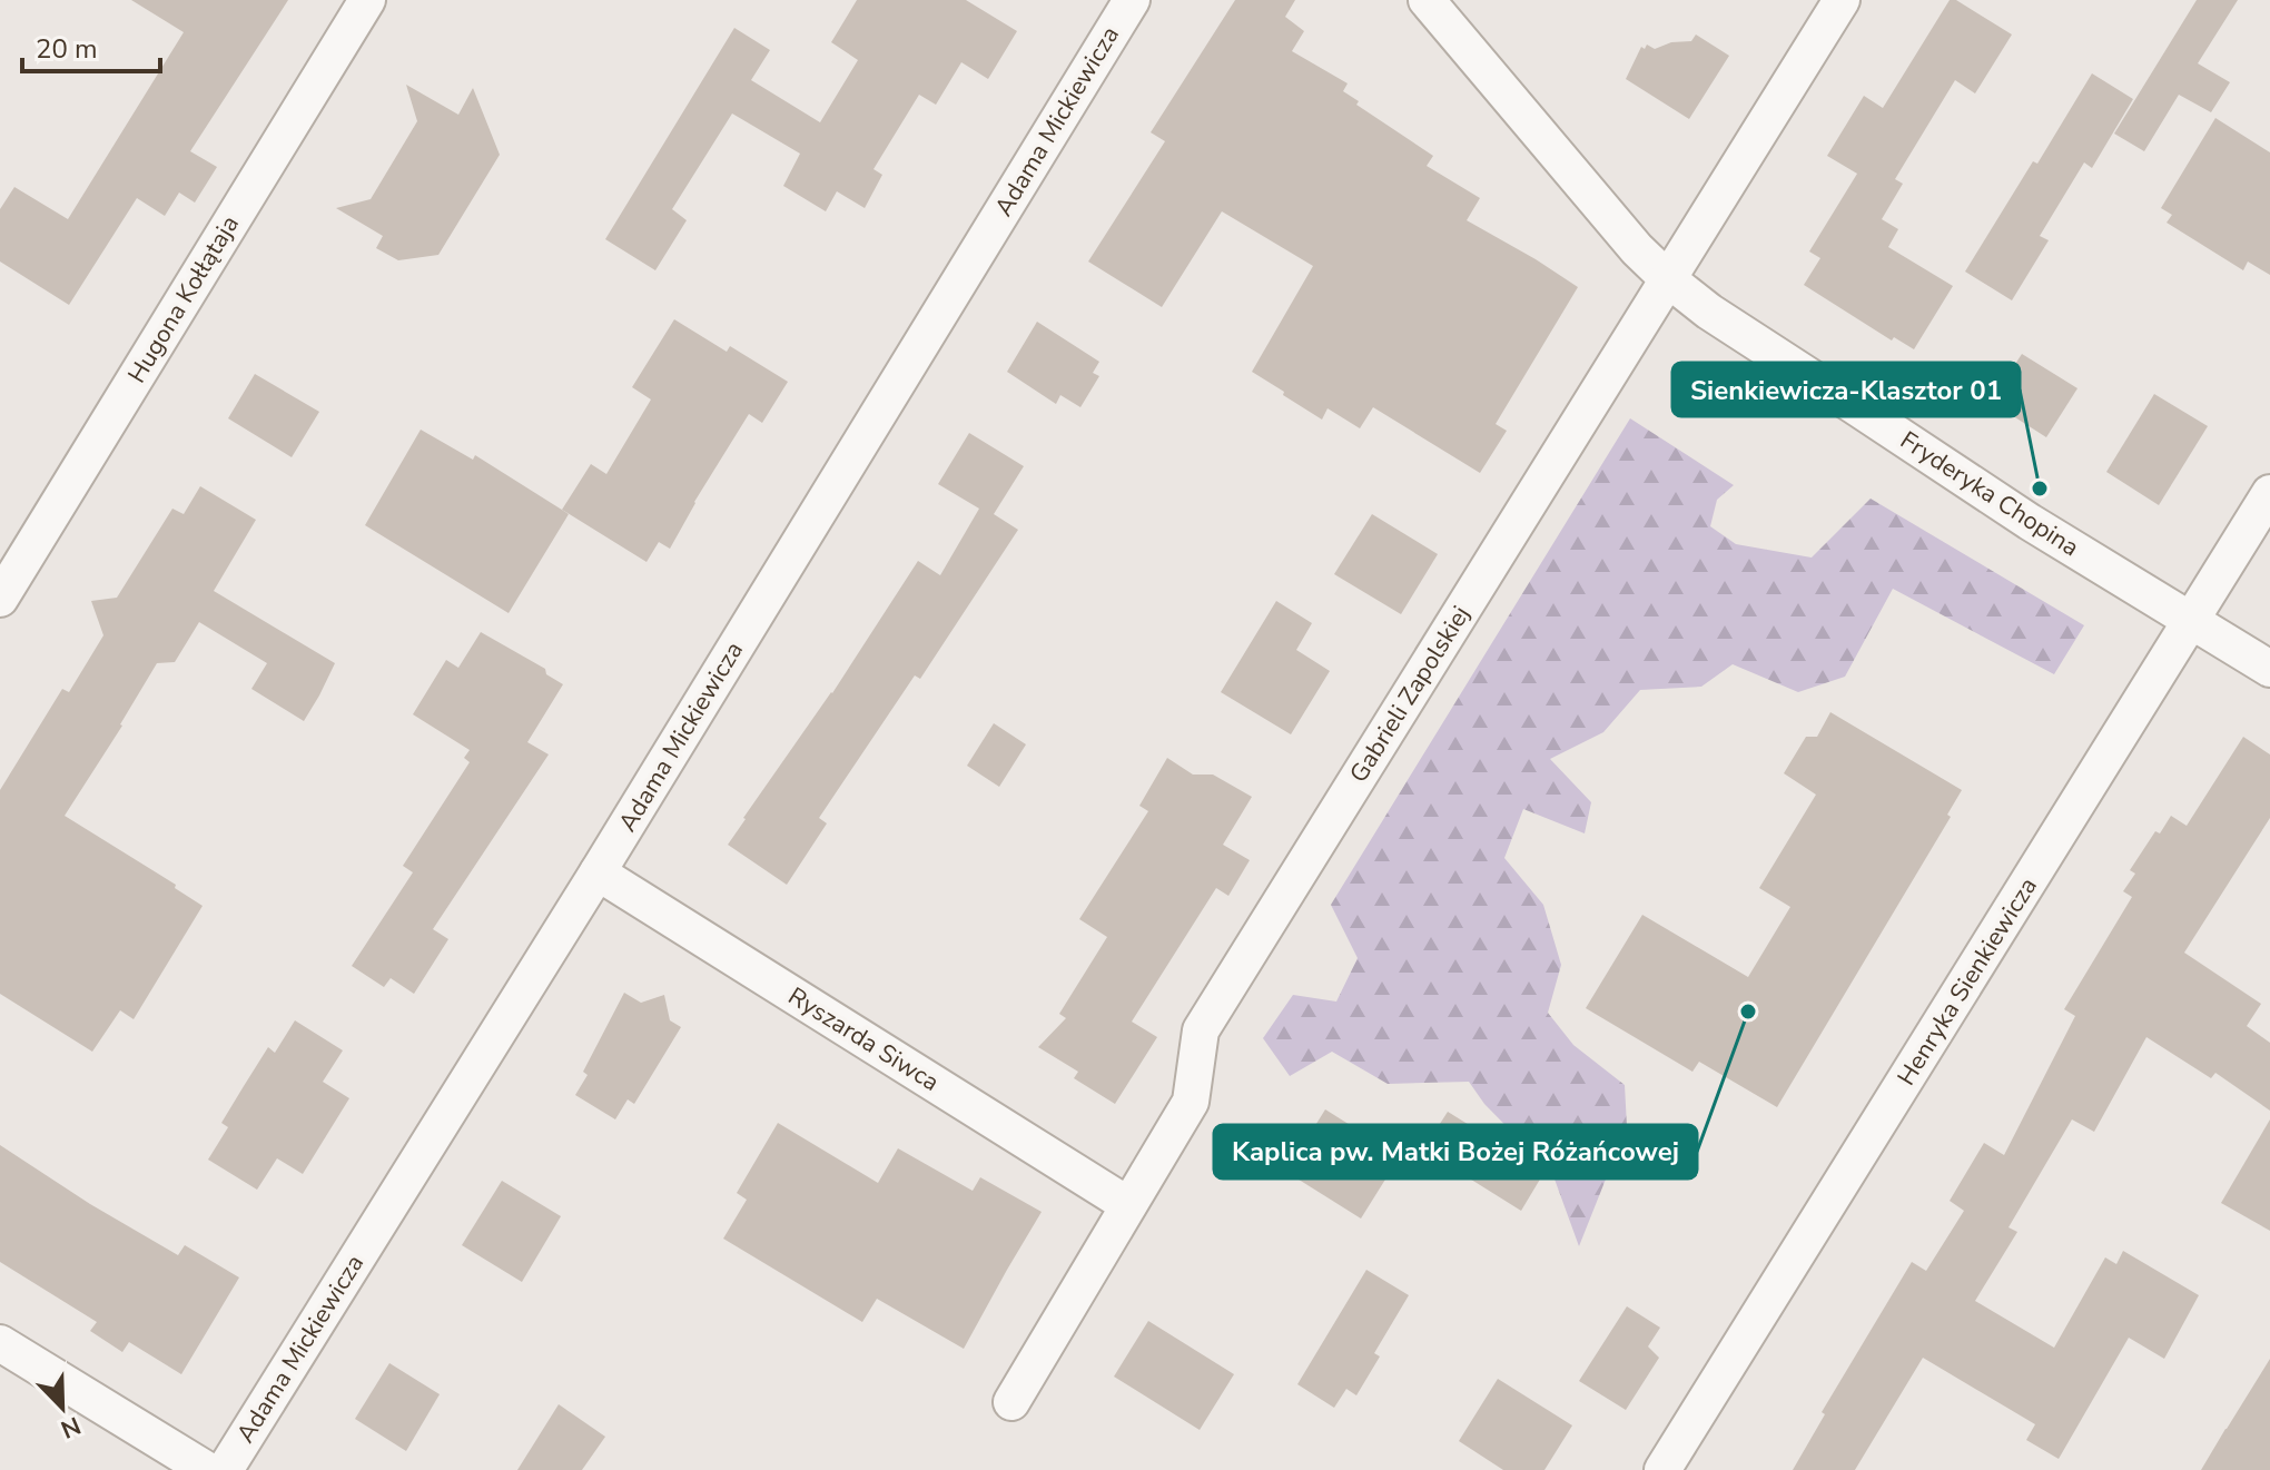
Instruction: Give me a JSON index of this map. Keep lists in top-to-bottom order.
{
  "streets": {
    "street": [
      "Adama Mickiewicza",
      "Hugona Kołłątaja",
      "Fryderyka Chopina",
      "Gabrieli Zapolskiej",
      "Henryka Sienkiewicza",
      "Ryszarda Siwca"
    ]
  },
  "crossings": [
    ["Adama Mickiewicza", "Ryszarda Siwca"],
    ["Fryderyka Chopina", "Gabrieli Zapolskiej"],
    ["Fryderyka Chopina", "Henryka Sienkiewicza"],
    ["Gabrieli Zapolskiej", "Ryszarda Siwca"]
  ],
  "places": ["Sienkiewicza-Klasztor 01", "Kaplica pw. Matki Bożej Różańcowej"],
  "scale_bar": "20 m",
  "north": "bottom right"
}
